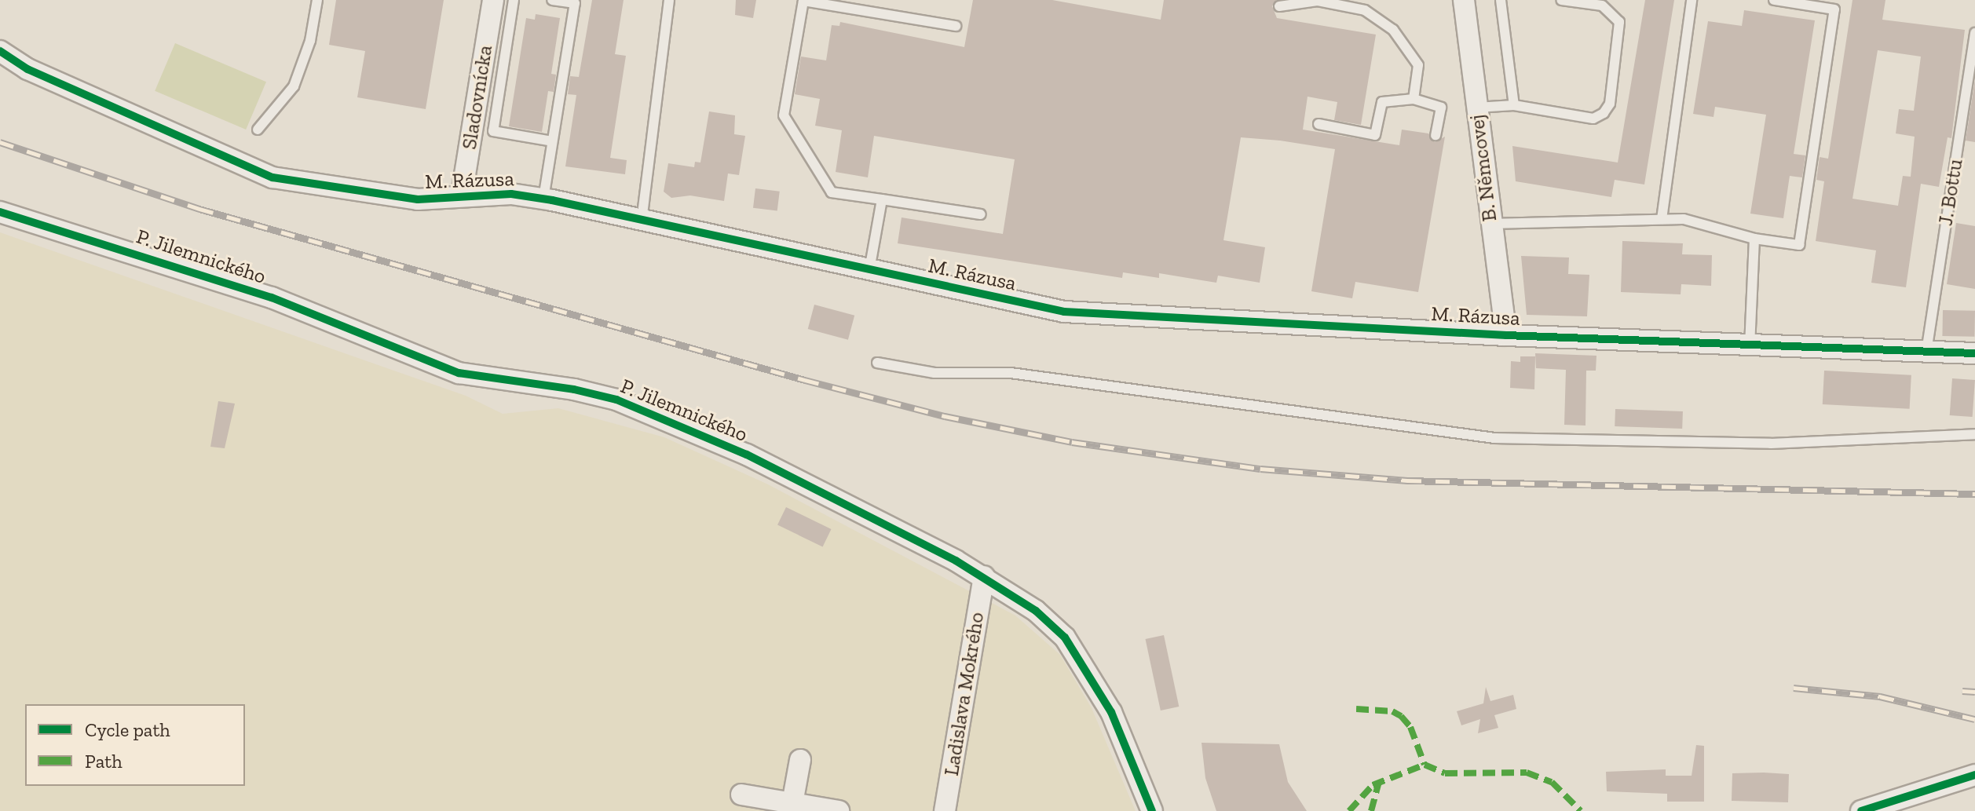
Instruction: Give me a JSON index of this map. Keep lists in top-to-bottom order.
{
  "streets": {
    "street": [
      "Sladovnícka",
      "B. Němcovej",
      "M. Rázusa",
      "P. Jilemnického",
      "Ladislava Mokrého"
    ],
    "lane": ["J. Bottu"]
  },
  "crossings": [
    ["Sladovnícka", "M. Rázusa"],
    ["B. Němcovej", "M. Rázusa"],
    ["M. Rázusa", "J. Bottu"],
    ["P. Jilemnického", "Ladislava Mokrého"]
  ],
  "legend": ["Cycle path", "Path"]
}
